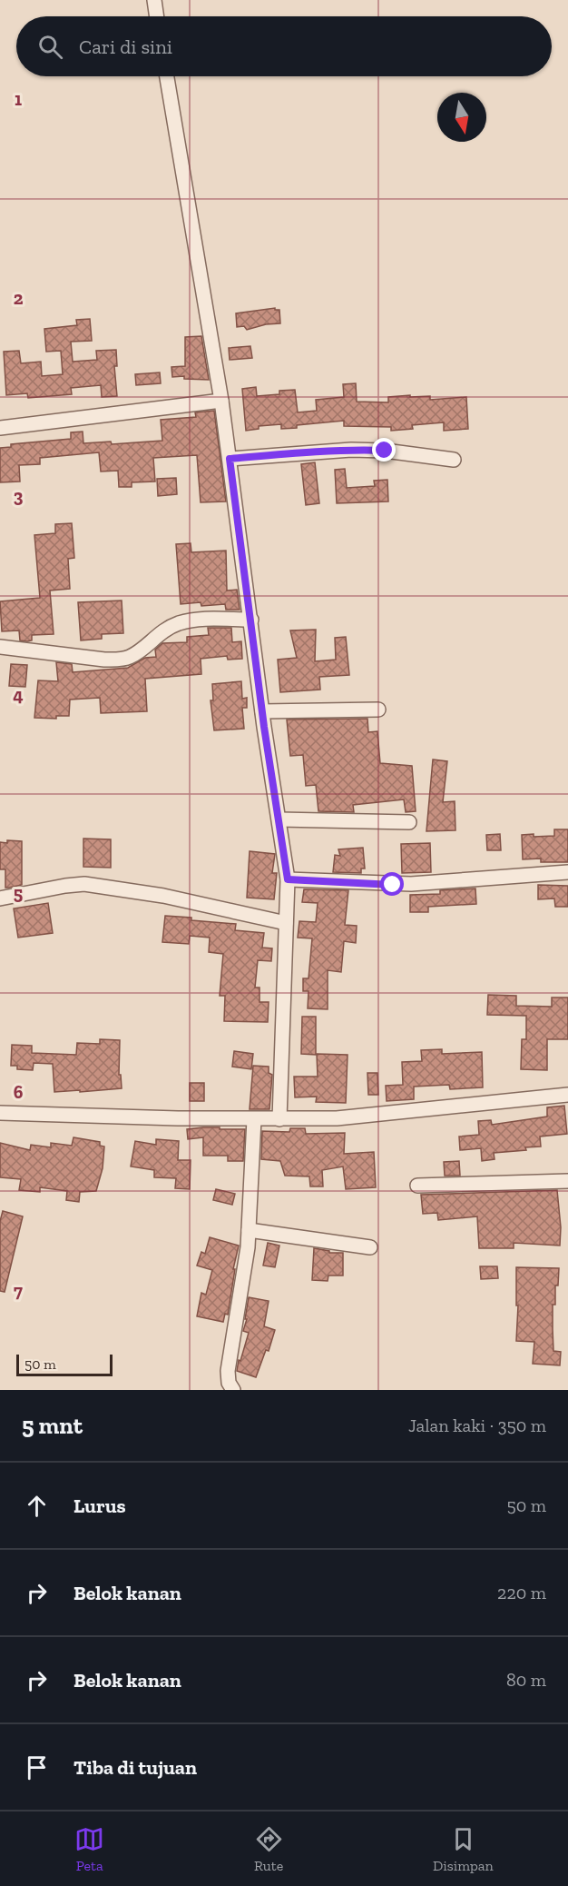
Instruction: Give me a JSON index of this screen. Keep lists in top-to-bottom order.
{
  "scale_bar": "50 m",
  "north": "bottom",
  "page": {
    "search": "Cari di sini",
    "scale": "50 m",
    "heading": ["5 mnt", "Jalan kaki · 350 m"],
    "list": [
      ["Lurus", "50 m"],
      ["Belok kanan", "220 m"],
      ["Belok kanan", "80 m"],
      "Tiba di tujuan"
    ],
    "nav": ["Peta", "Rute", "Disimpan"]
  },
  "grid": {
    "rows": [
      "1",
      "2",
      "3",
      "4",
      "5",
      "6",
      "7"
    ]
  }
}
